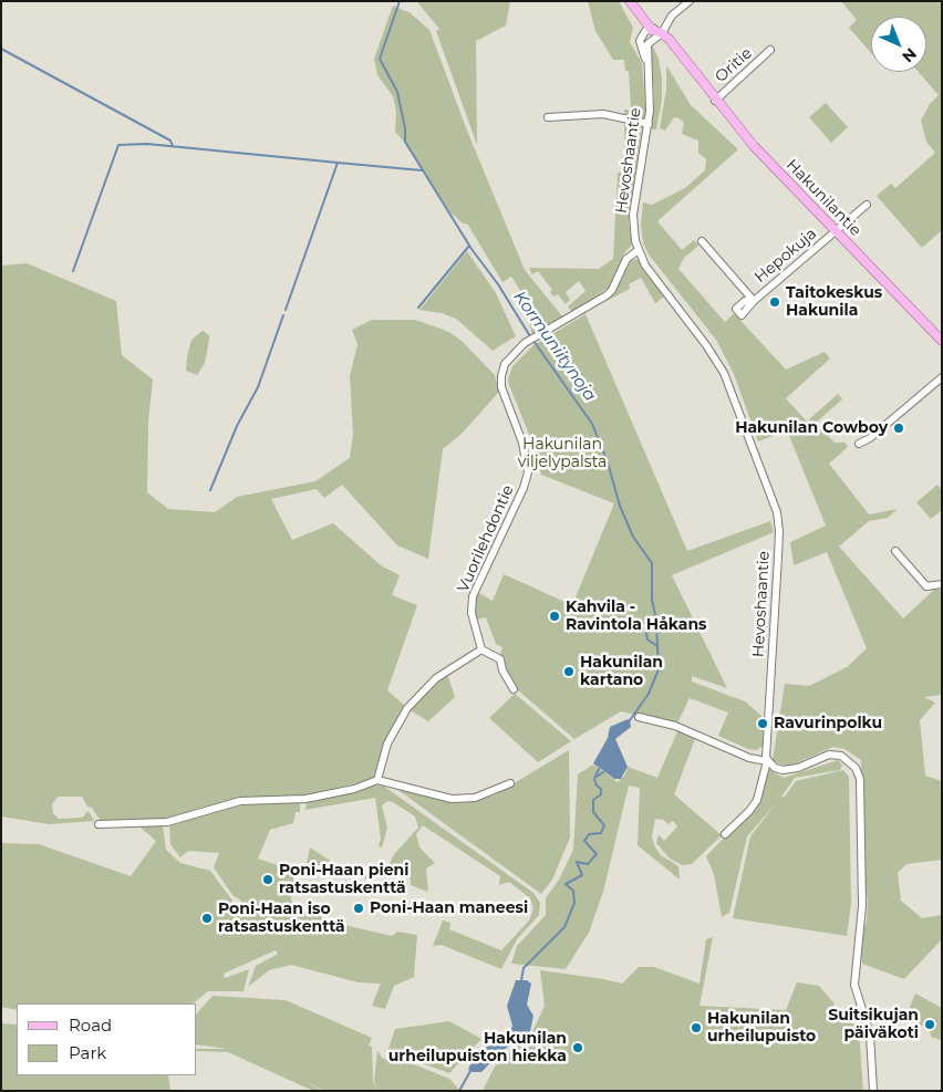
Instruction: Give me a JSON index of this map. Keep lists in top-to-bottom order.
{
  "streets": {
    "main road": ["Hakunilantie"],
    "street": [
      "Oritie",
      "Hevoshaantie",
      "Hepokuja",
      "Vuorilehdontie"
    ]
  },
  "crossings": [
    ["Oritie", "Hakunilantie"],
    ["Hevoshaantie", "Hakunilantie"],
    ["Hevoshaantie", "Vuorilehdontie"],
    ["Hakunilantie", "Hepokuja"]
  ],
  "water": ["Kormuniitynoja"],
  "parks": ["Hakunilan viljelypalsta"],
  "places": [
    "Taitokeskus Hakunila",
    "Hakunilan Cowboy",
    "Kahvila - Ravintola Håkans",
    "Hakunilan kartano",
    "Ravurinpolku",
    "Poni-Haan pieni ratsastuskenttä",
    "Poni-Haan maneesi",
    "Poni-Haan iso ratsastuskenttä",
    "Suitsikujan päiväkoti",
    "Hakunilan urheilupuisto",
    "Hakunilan urheilupuiston hiekka"
  ],
  "legend": ["Road", "Park"],
  "north": "bottom right"
}
